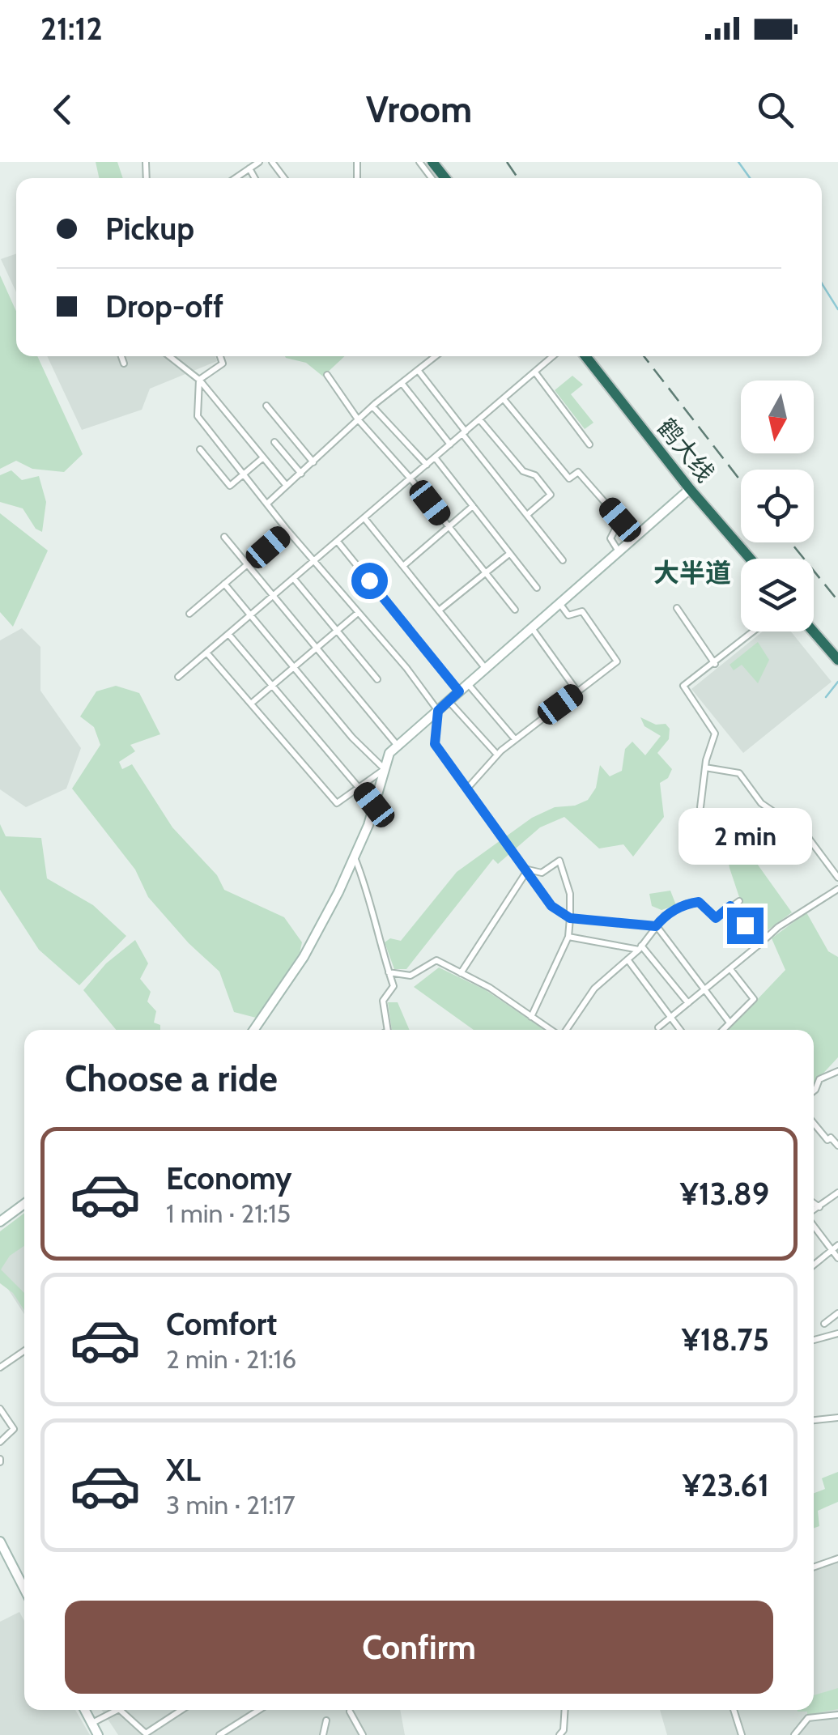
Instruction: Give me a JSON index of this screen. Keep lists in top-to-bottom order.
{
  "streets": {
    "highway": ["鹤大线"]
  },
  "districts": ["大半道"],
  "north": "bottom",
  "page": {
    "status": "21:12",
    "header": "Vroom",
    "banner": ["Pickup", "Drop-off"],
    "bubble": "2 min",
    "heading": "Choose a ride",
    "list": [
      {
        "name": "Economy",
        "note": "1 min · 21:15",
        "value": "¥13.89"
      },
      {
        "name": "Comfort",
        "note": "2 min · 21:16",
        "value": "¥18.75"
      },
      {
        "name": "XL",
        "note": "3 min · 21:17",
        "value": "¥23.61"
      }
    ],
    "buttons": "Confirm"
  }
}
